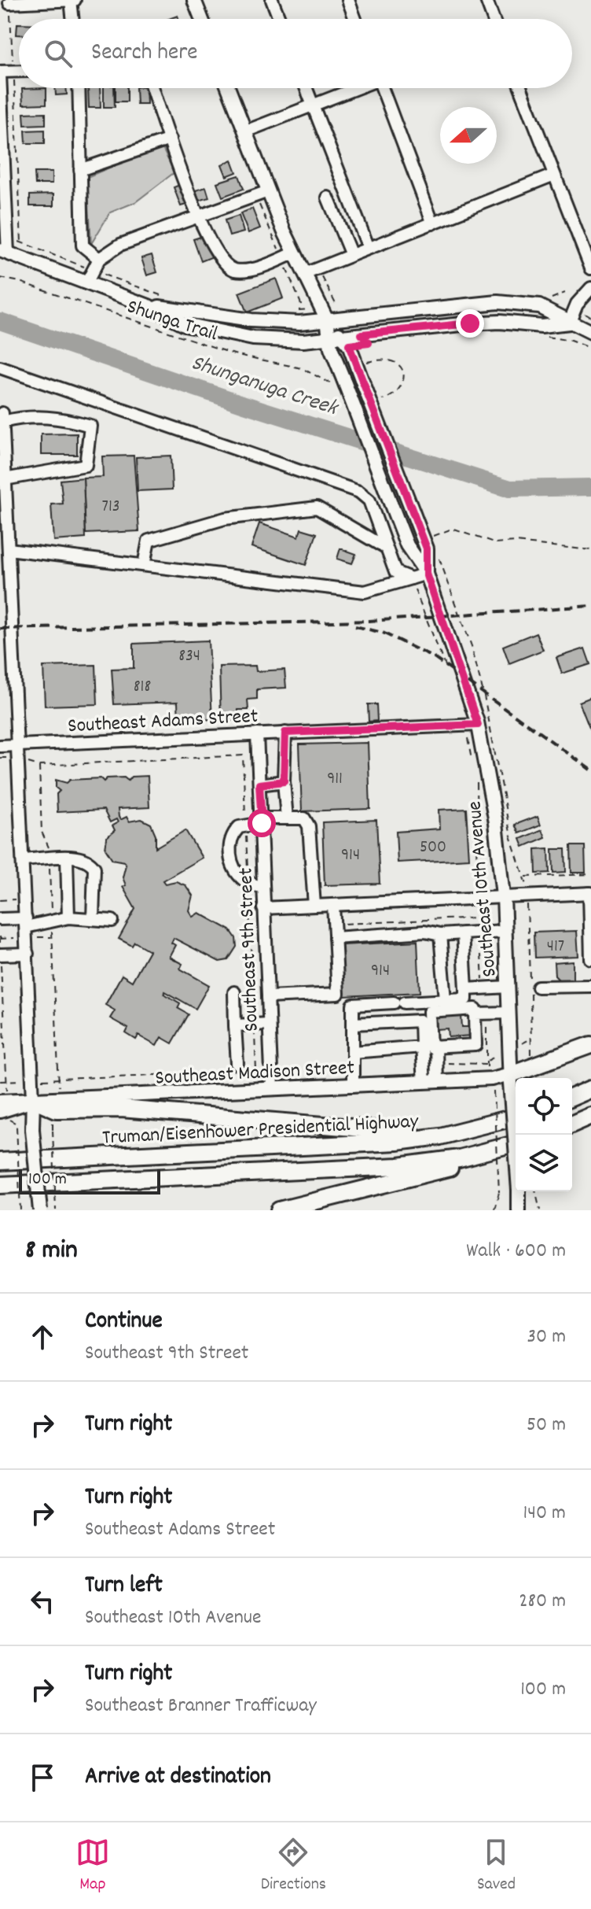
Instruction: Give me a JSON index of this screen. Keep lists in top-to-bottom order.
{
  "streets": {
    "highway": ["Truman/Eisenhower Presidential Highway"],
    "main road": ["Southeast 10th Avenue", "Southeast Madison Street"],
    "street": ["Southeast Adams Street", "Southeast 9th Street"],
    "path": ["Shunga Trail"]
  },
  "crossings": [
    ["Shunga Trail", "Southeast 10th Avenue"],
    ["Southeast Adams Street", "Southeast 10th Avenue"],
    ["Southeast Adams Street", "Southeast 9th Street"],
    ["Southeast 10th Avenue", "Southeast Madison Street"],
    ["Southeast 9th Street", "Southeast Madison Street"]
  ],
  "water": ["Shunganuga Creek"],
  "house_numbers": [
    "713",
    "834",
    "818",
    "911",
    "500",
    "914",
    "417",
    "914"
  ],
  "scale_bar": "100 m",
  "north": "left",
  "page": {
    "search": "Search here",
    "scale": "100 m",
    "heading": ["8 min", "Walk · 600 m"],
    "list": [
      ["Continue", "Southeast 9th Street", "30 m"],
      ["Turn right", "50 m"],
      ["Turn right", "Southeast Adams Street", "140 m"],
      ["Turn left", "Southeast 10th Avenue", "280 m"],
      ["Turn right", "Southeast Branner Trafficway", "100 m"],
      "Arrive at destination"
    ],
    "nav": ["Map", "Directions", "Saved"]
  }
}
